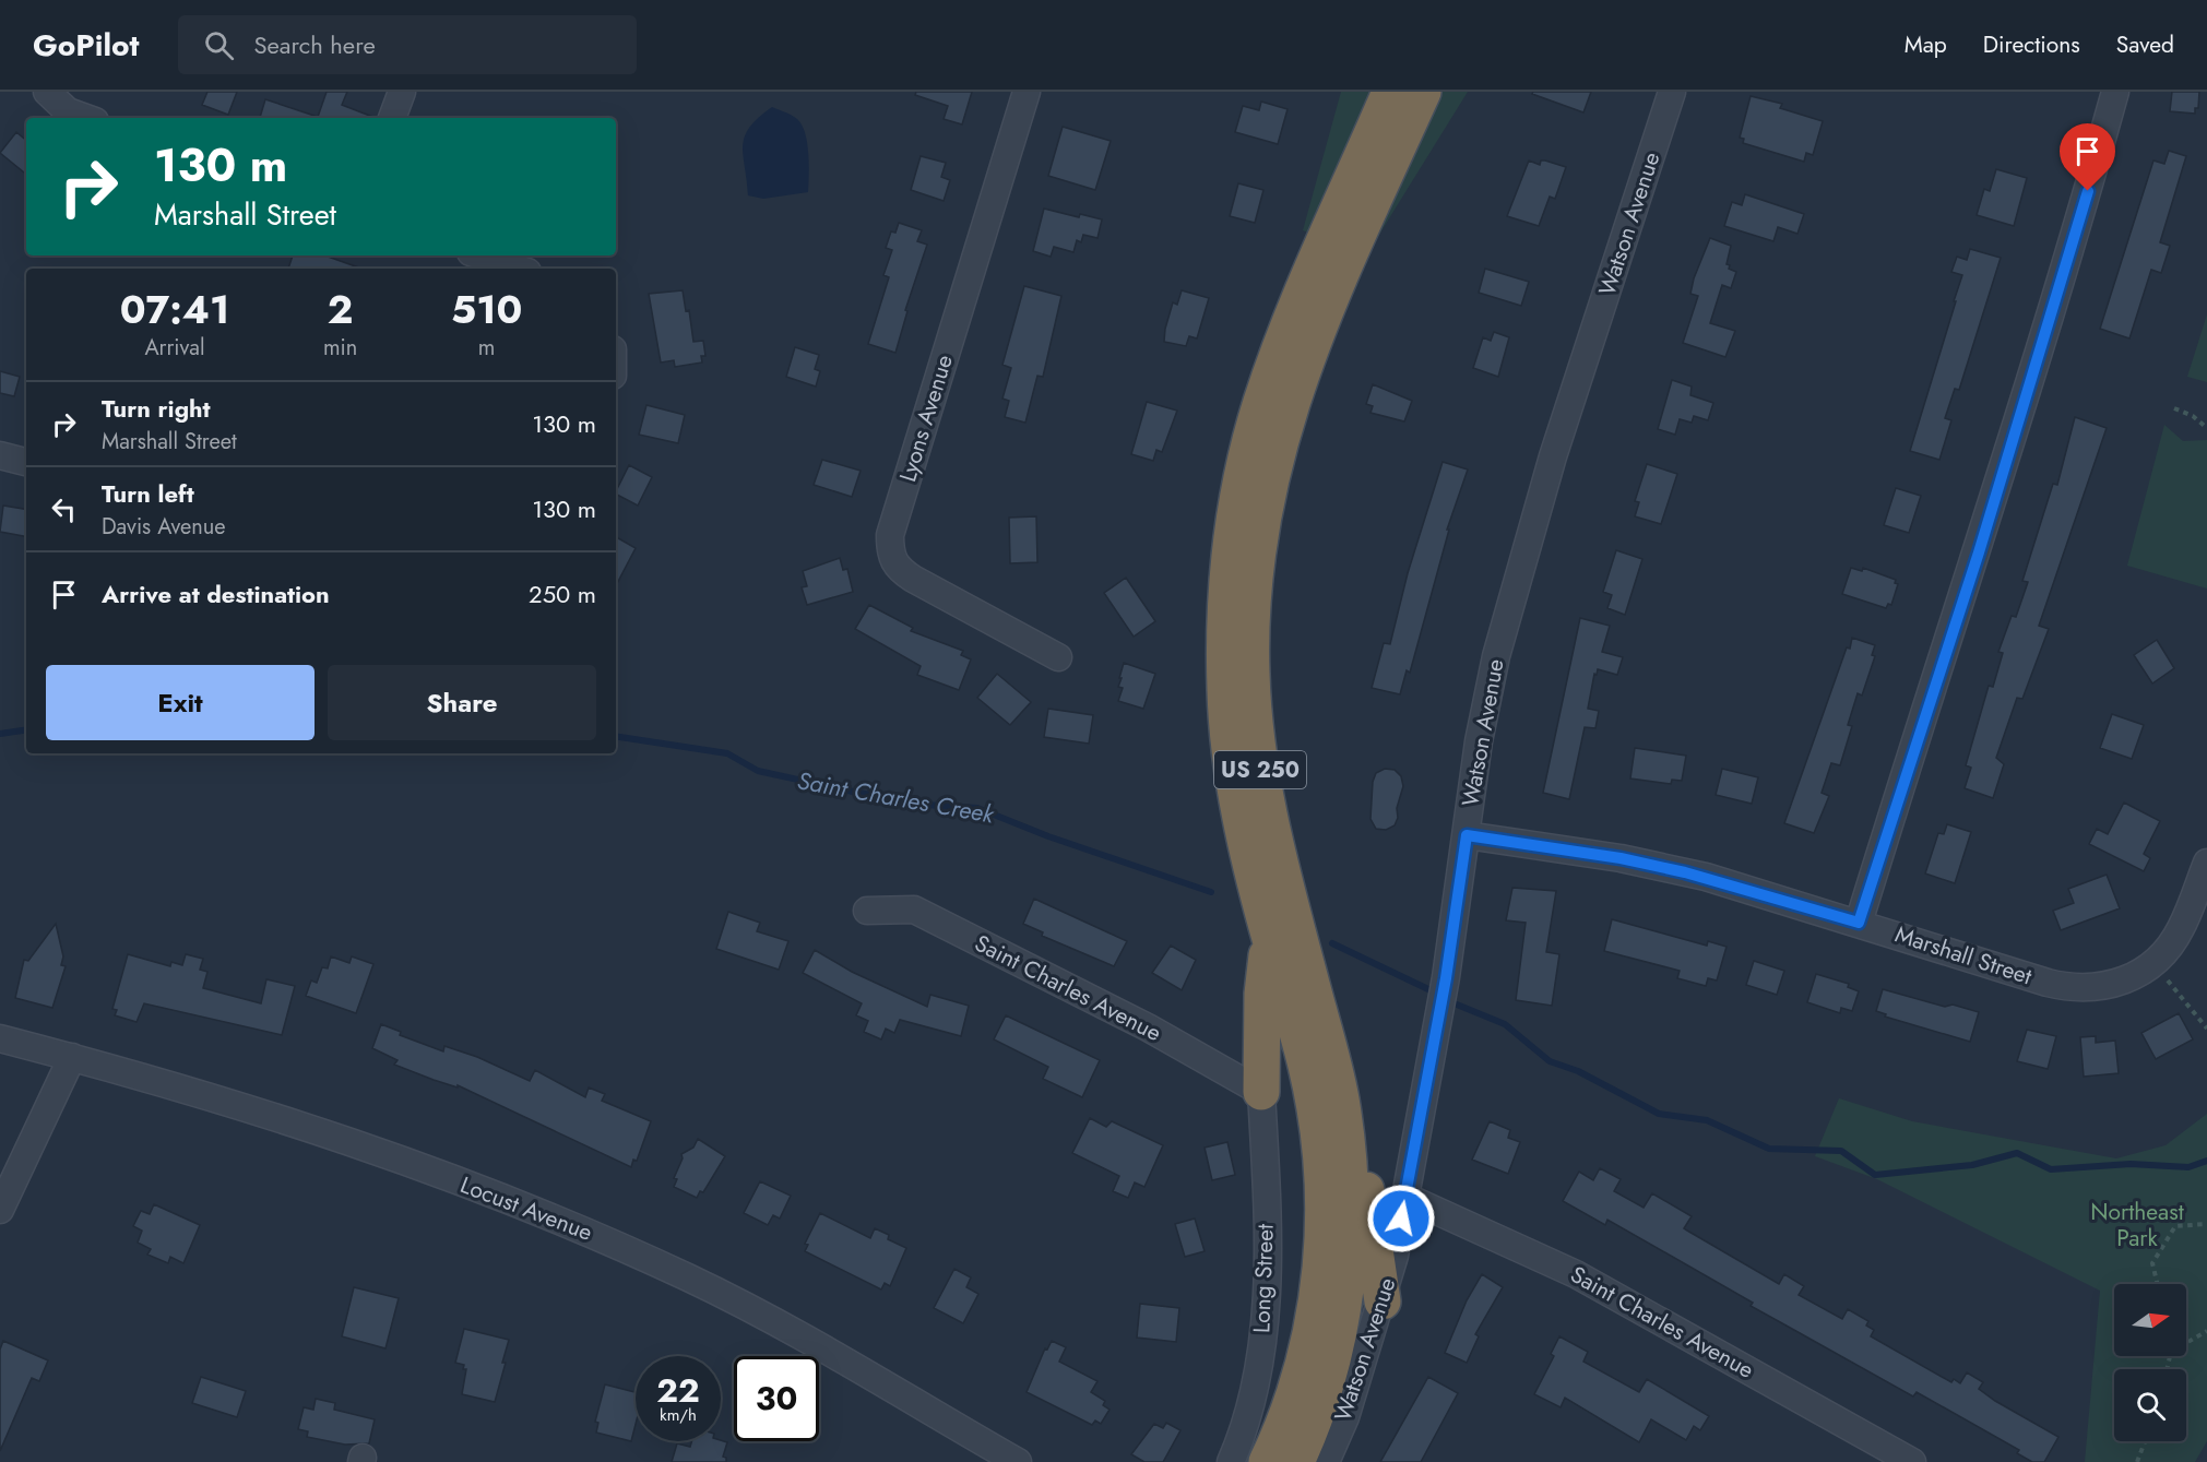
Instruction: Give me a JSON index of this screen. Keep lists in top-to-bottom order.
{
  "streets": {
    "highway": ["US 250"],
    "street": [
      "Watson Avenue",
      "Lyons Avenue",
      "Marshall Street",
      "Saint Charles Avenue",
      "Locust Avenue",
      "Long Street"
    ]
  },
  "crossings": [
    ["Watson Avenue", "Marshall Street"],
    ["Watson Avenue", "Saint Charles Avenue"],
    ["Saint Charles Avenue", "Long Street"]
  ],
  "water": ["Saint Charles Creek"],
  "parks": ["Northeast Park"],
  "north": "right",
  "page": {
    "header": "GoPilot",
    "search": "Search here",
    "nav": ["Map", "Directions", "Saved"],
    "turn": ["130 m", "Marshall Street"],
    "eta": [
      "07:41",
      "Arrival",
      "2",
      "min",
      "510",
      "m"
    ],
    "list": [
      {
        "name": "Turn right",
        "note": "Marshall Street",
        "value": "130 m"
      },
      {
        "name": "Turn left",
        "note": "Davis Avenue",
        "value": "130 m"
      },
      {
        "name": "Arrive at destination",
        "value": "250 m"
      }
    ],
    "buttons": ["Exit", "Share"],
    "speed": "22 km/h",
    "limit": "30"
  }
}
